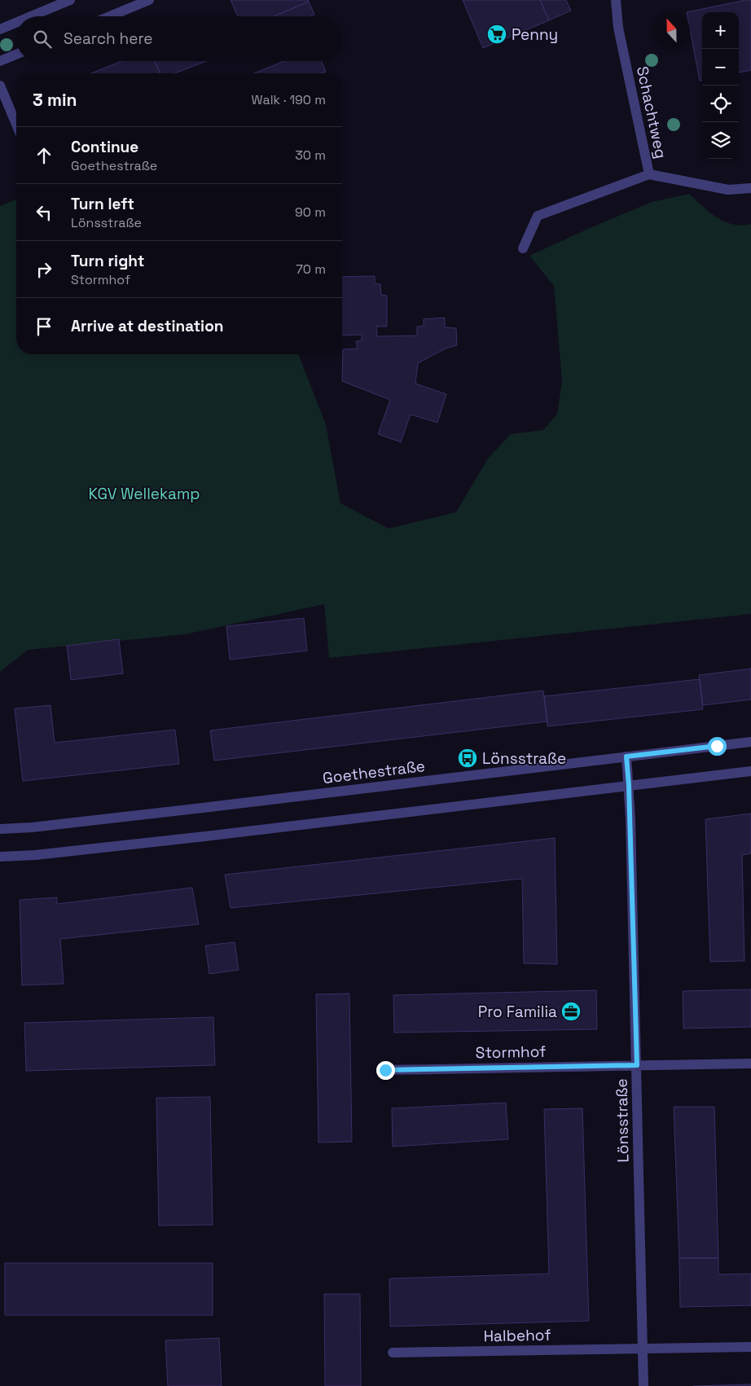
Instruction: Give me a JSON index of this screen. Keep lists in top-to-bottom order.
{
  "streets": {
    "street": [
      "Schachtweg",
      "Goethestraße",
      "Stormhof",
      "Lönsstraße",
      "Halbehof"
    ]
  },
  "crossings": [
    ["Goethestraße", "Lönsstraße"],
    ["Stormhof", "Lönsstraße"],
    ["Lönsstraße", "Halbehof"]
  ],
  "parks": ["KGV Wellekamp"],
  "places": {
    "supermarket": ["Penny"],
    "bus stop": ["Lönsstraße"],
    "office": ["Pro Familia"]
  },
  "north": "top",
  "page": {
    "map_buttons": ["+", "−"],
    "search": "Search here",
    "heading": ["3 min", "Walk · 190 m"],
    "list": [
      ["Continue", "Goethestraße", "30 m"],
      ["Turn left", "Lönsstraße", "90 m"],
      ["Turn right", "Stormhof", "70 m"],
      "Arrive at destination"
    ]
  }
}
